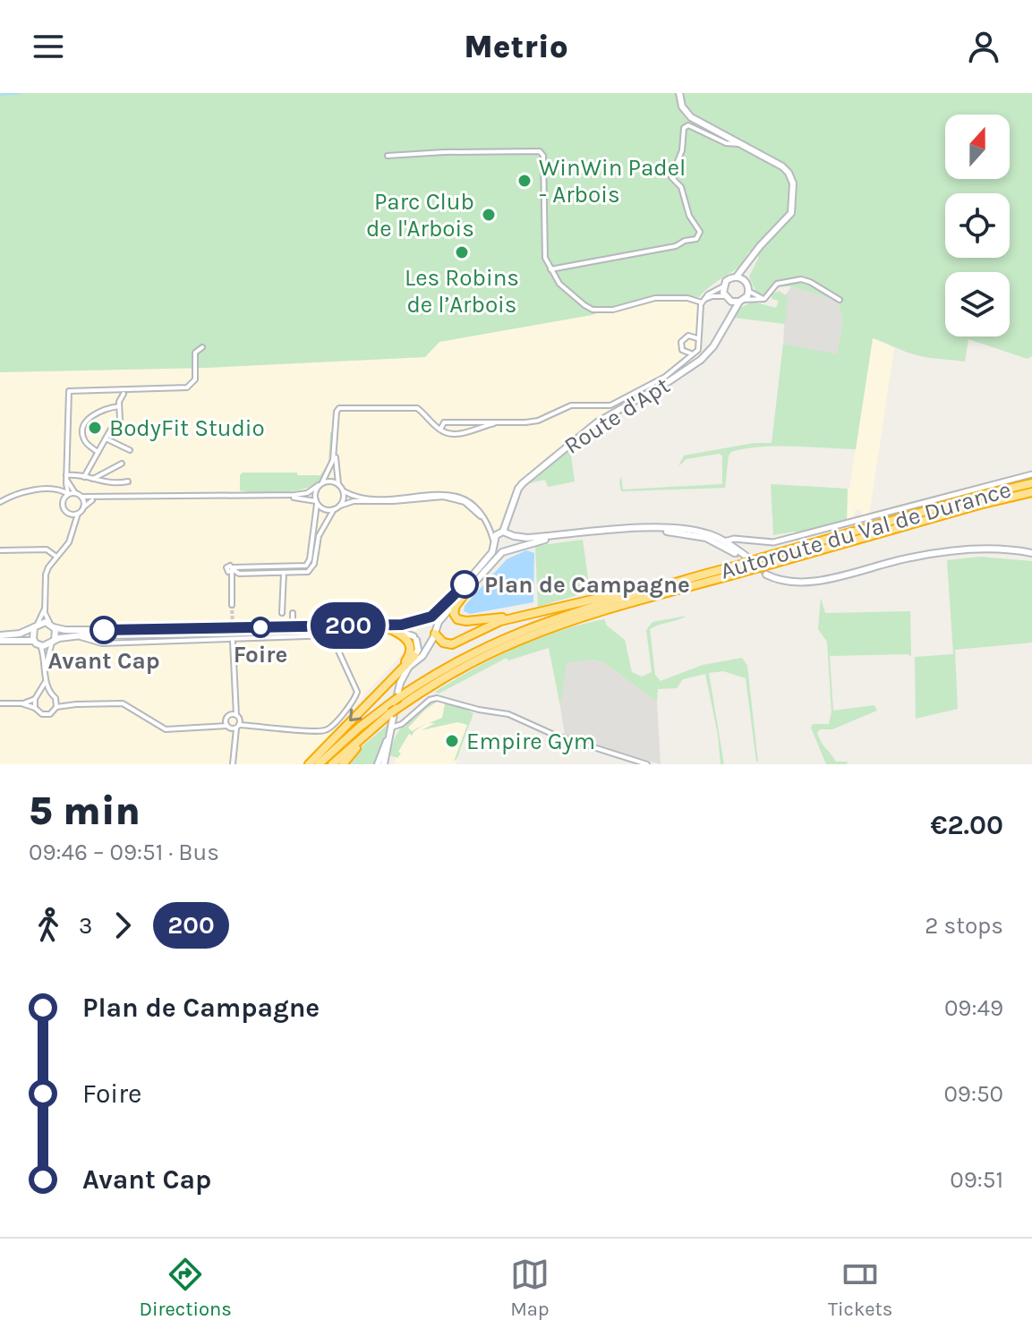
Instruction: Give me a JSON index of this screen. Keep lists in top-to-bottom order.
{
  "streets": {
    "highway": ["Autoroute du Val de Durance"],
    "main road": ["Route d'Apt"]
  },
  "places": [
    "WinWin Padel - Arbois",
    "Parc Club de l'Arbois",
    "Les Robins de l’Arbois",
    "BodyFit Studio",
    "Plan de Campagne",
    "Foire",
    "Avant Cap",
    "Empire Gym"
  ],
  "lines": ["bus line 200"],
  "north": "top",
  "page": {
    "header": "Metrio",
    "on_map": "200",
    "heading": ["5 min", "09:46 – 09:51 · Bus", "€2.00"],
    "legs": ["3", "200", "2 stops"],
    "list": [
      {
        "name": "Plan de Campagne",
        "value": "09:49"
      },
      {
        "name": "Foire",
        "value": "09:50"
      },
      {
        "name": "Avant Cap",
        "value": "09:51"
      }
    ],
    "tabs": ["Directions", "Map", "Tickets"]
  }
}
